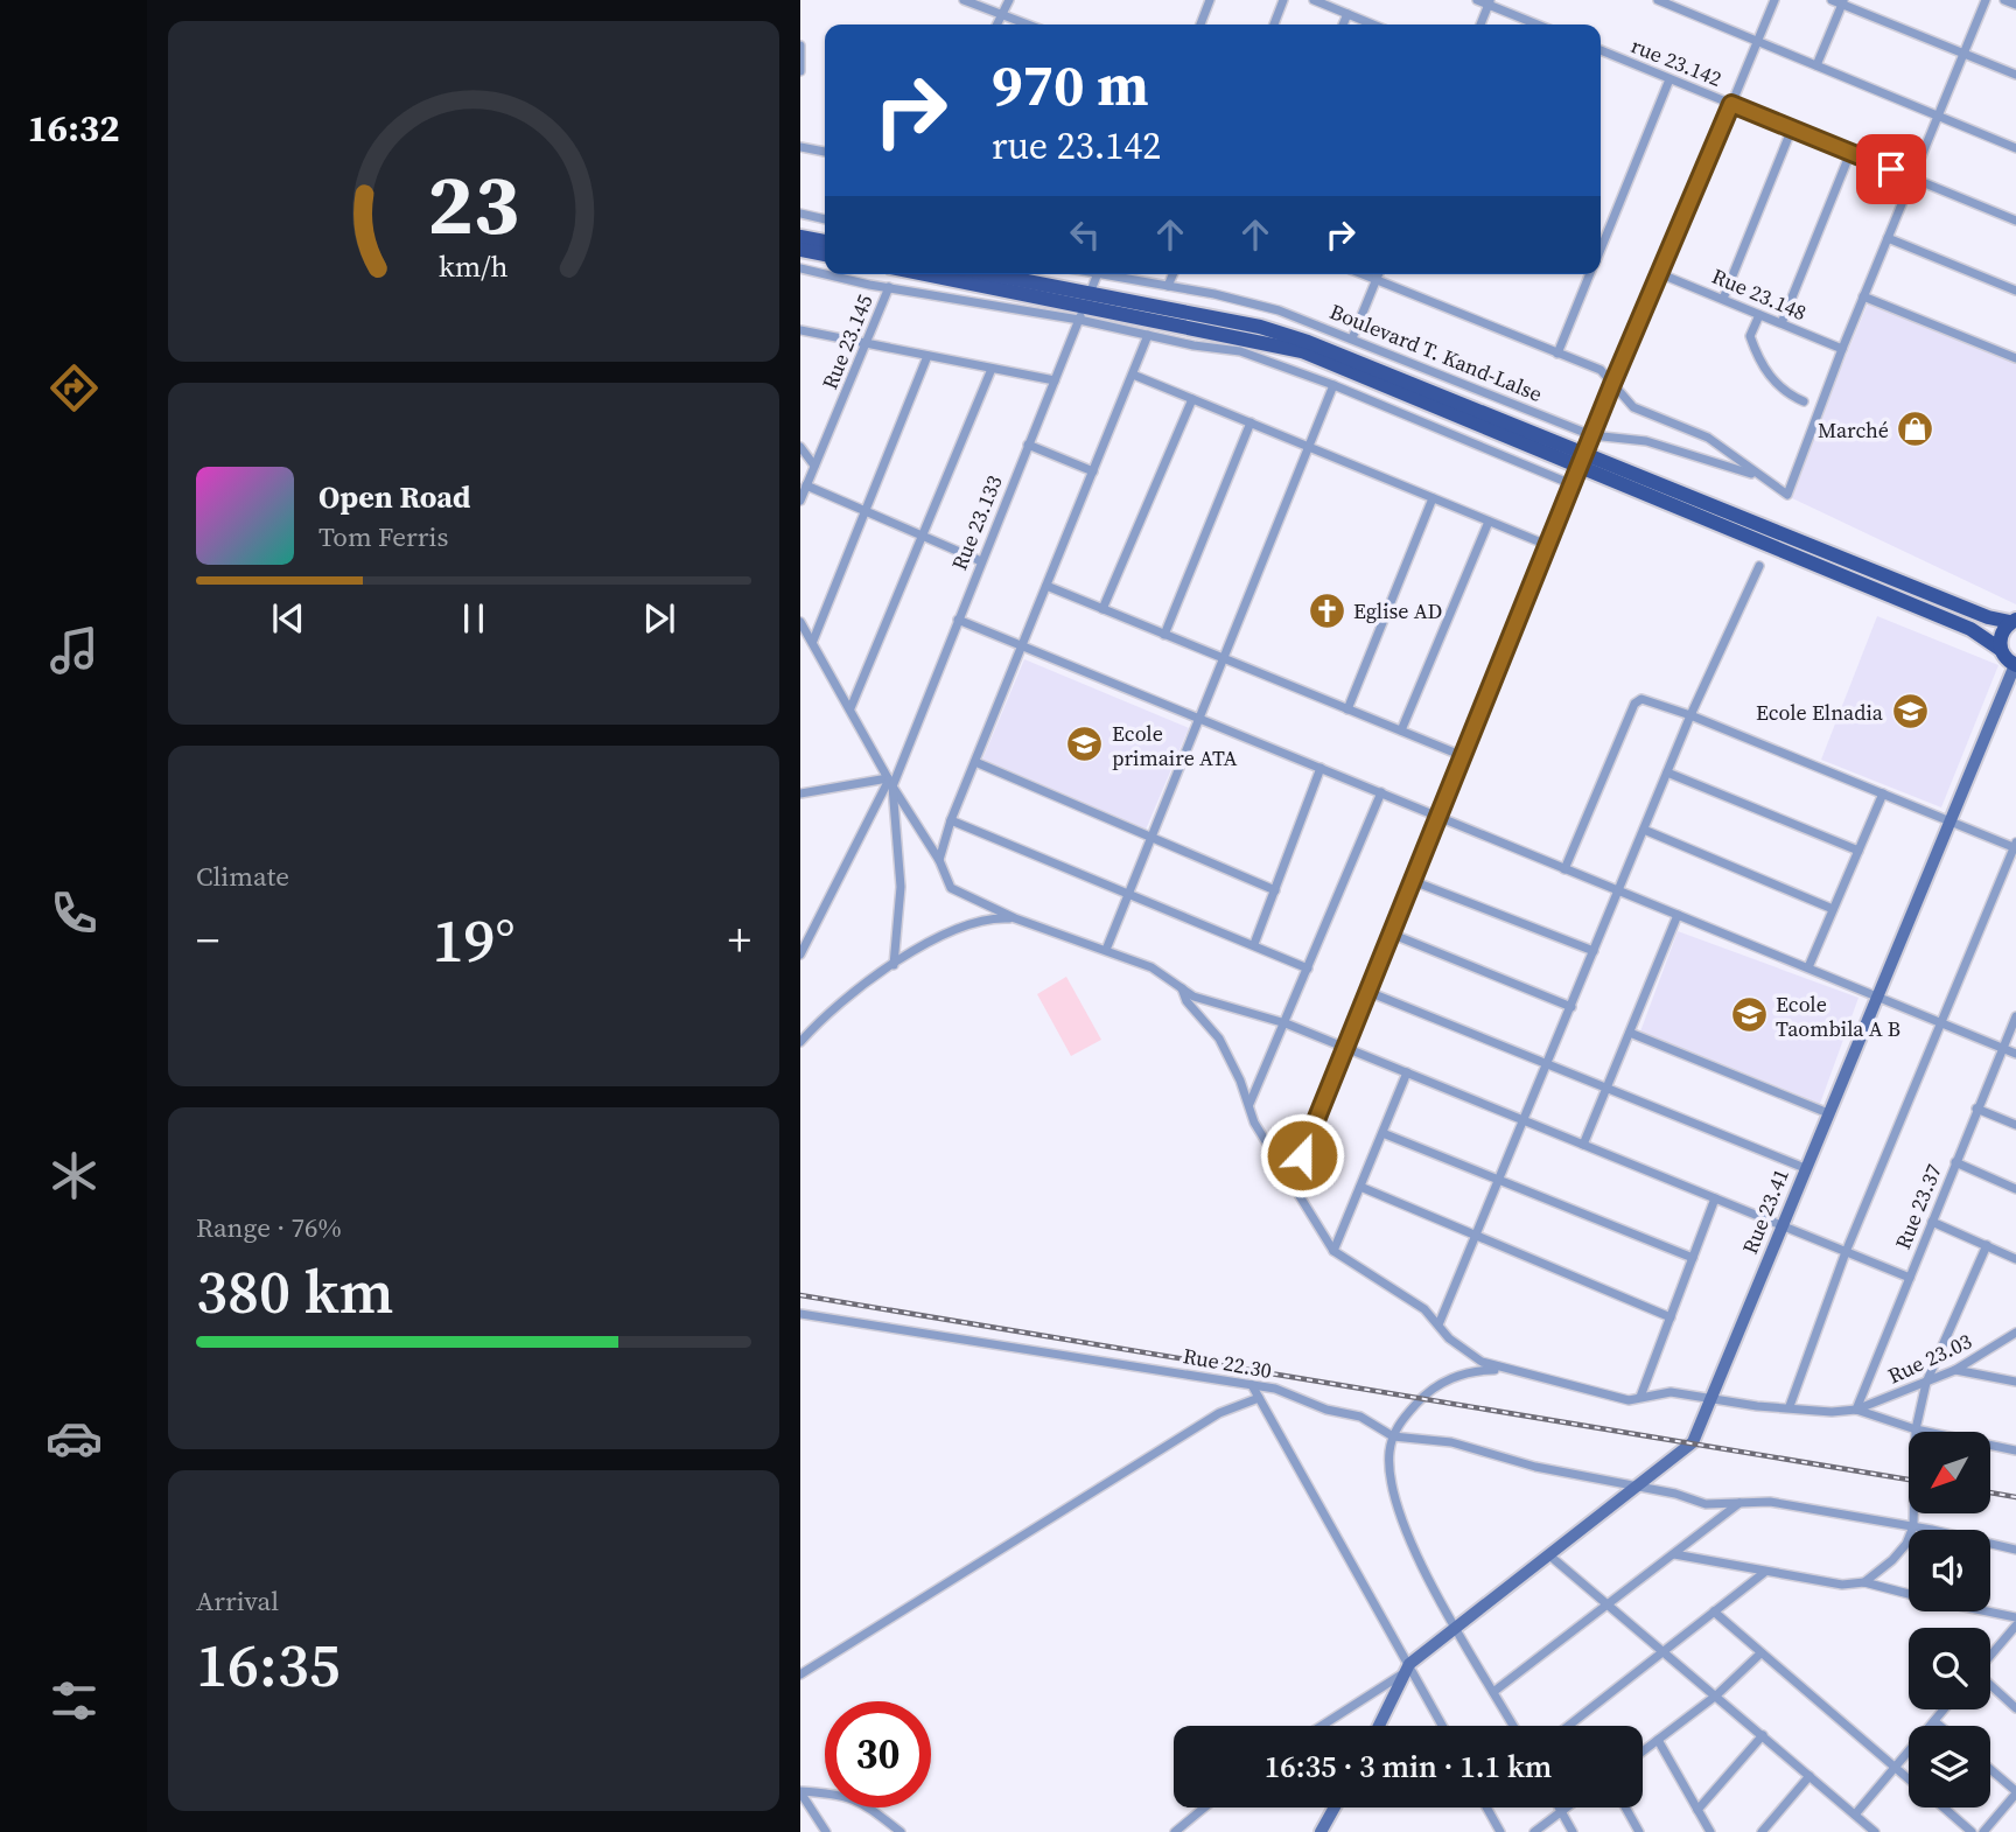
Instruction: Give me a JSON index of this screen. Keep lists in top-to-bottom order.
{
  "streets": {
    "main road": ["Rue 23.41"],
    "street": [
      "rue 23.142",
      "Rue 23.148",
      "Rue 23.145",
      "Boulevard T. Kand-Lalse",
      "Rue 23.133",
      "Rue 23.37",
      "Rue 23.03",
      "Rue 22.30"
    ]
  },
  "crossings": [
    ["Rue 23.37", "Rue 23.03"],
    ["Rue 23.41", "Rue 22.30"]
  ],
  "places": {
    "shop": ["Marché"],
    "church": ["Eglise AD"],
    "school or university": ["Ecole Elnadia", "Ecole primaire ATA", "Ecole Taombila A B"]
  },
  "north": "bottom left",
  "page": {
    "tabs": "16:32",
    "turn": ["970 m", "rue 23.142"],
    "song": ["Open Road", "Tom Ferris"],
    "tile": [
      "Climate",
      ["Range · 76%", "380 km"],
      ["Arrival", "16:35"]
    ],
    "heat": ["−", "19°", "+"],
    "limit": "30",
    "trip": "16:35 · 3 min · 1.1 km",
    "gauge": ["23", "km/h"]
  }
}
